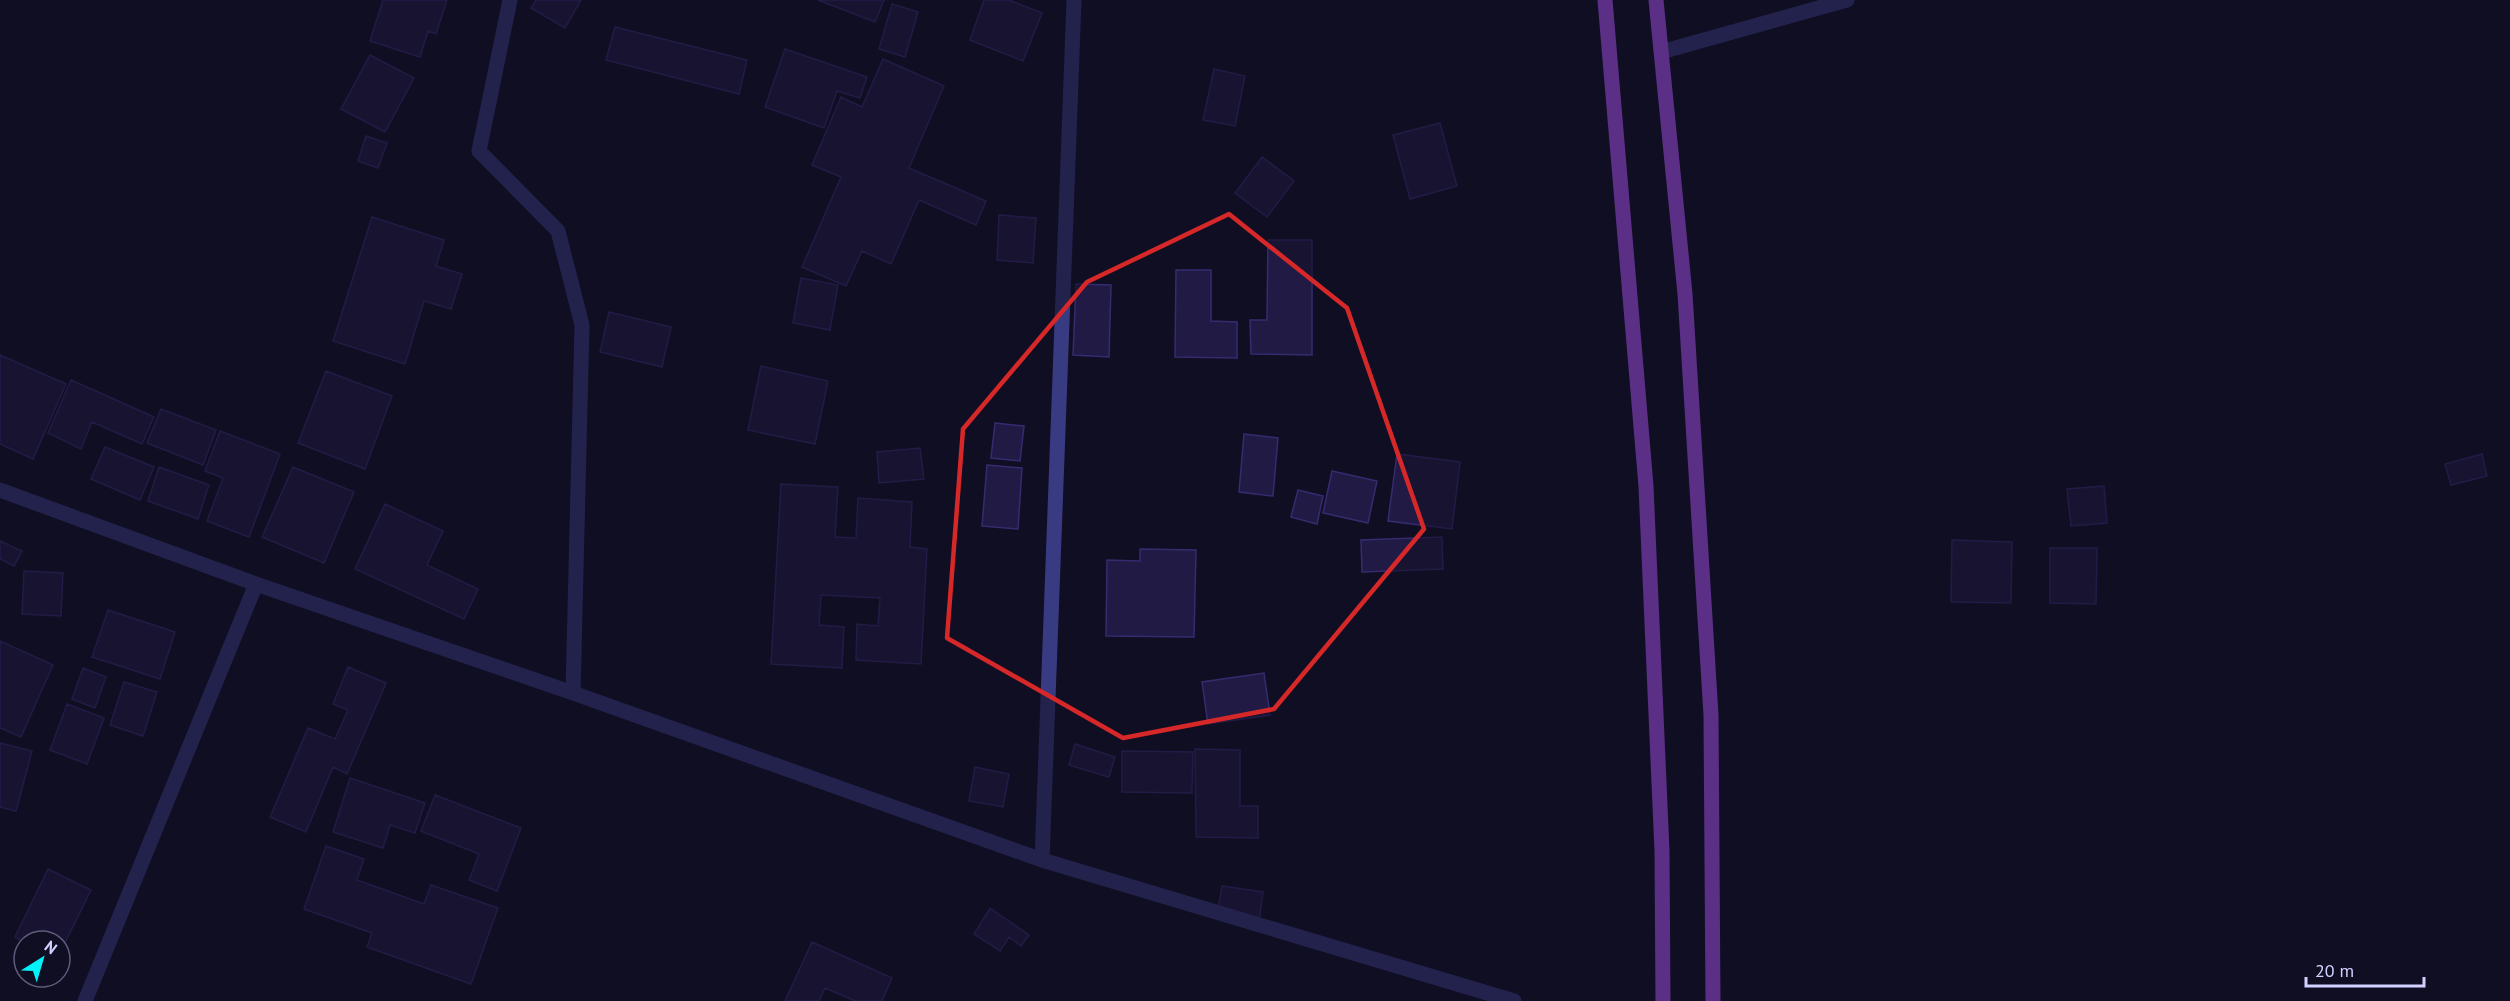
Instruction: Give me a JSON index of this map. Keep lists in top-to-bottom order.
{
  "scale_bar": "20 m",
  "north": "top right"
}
